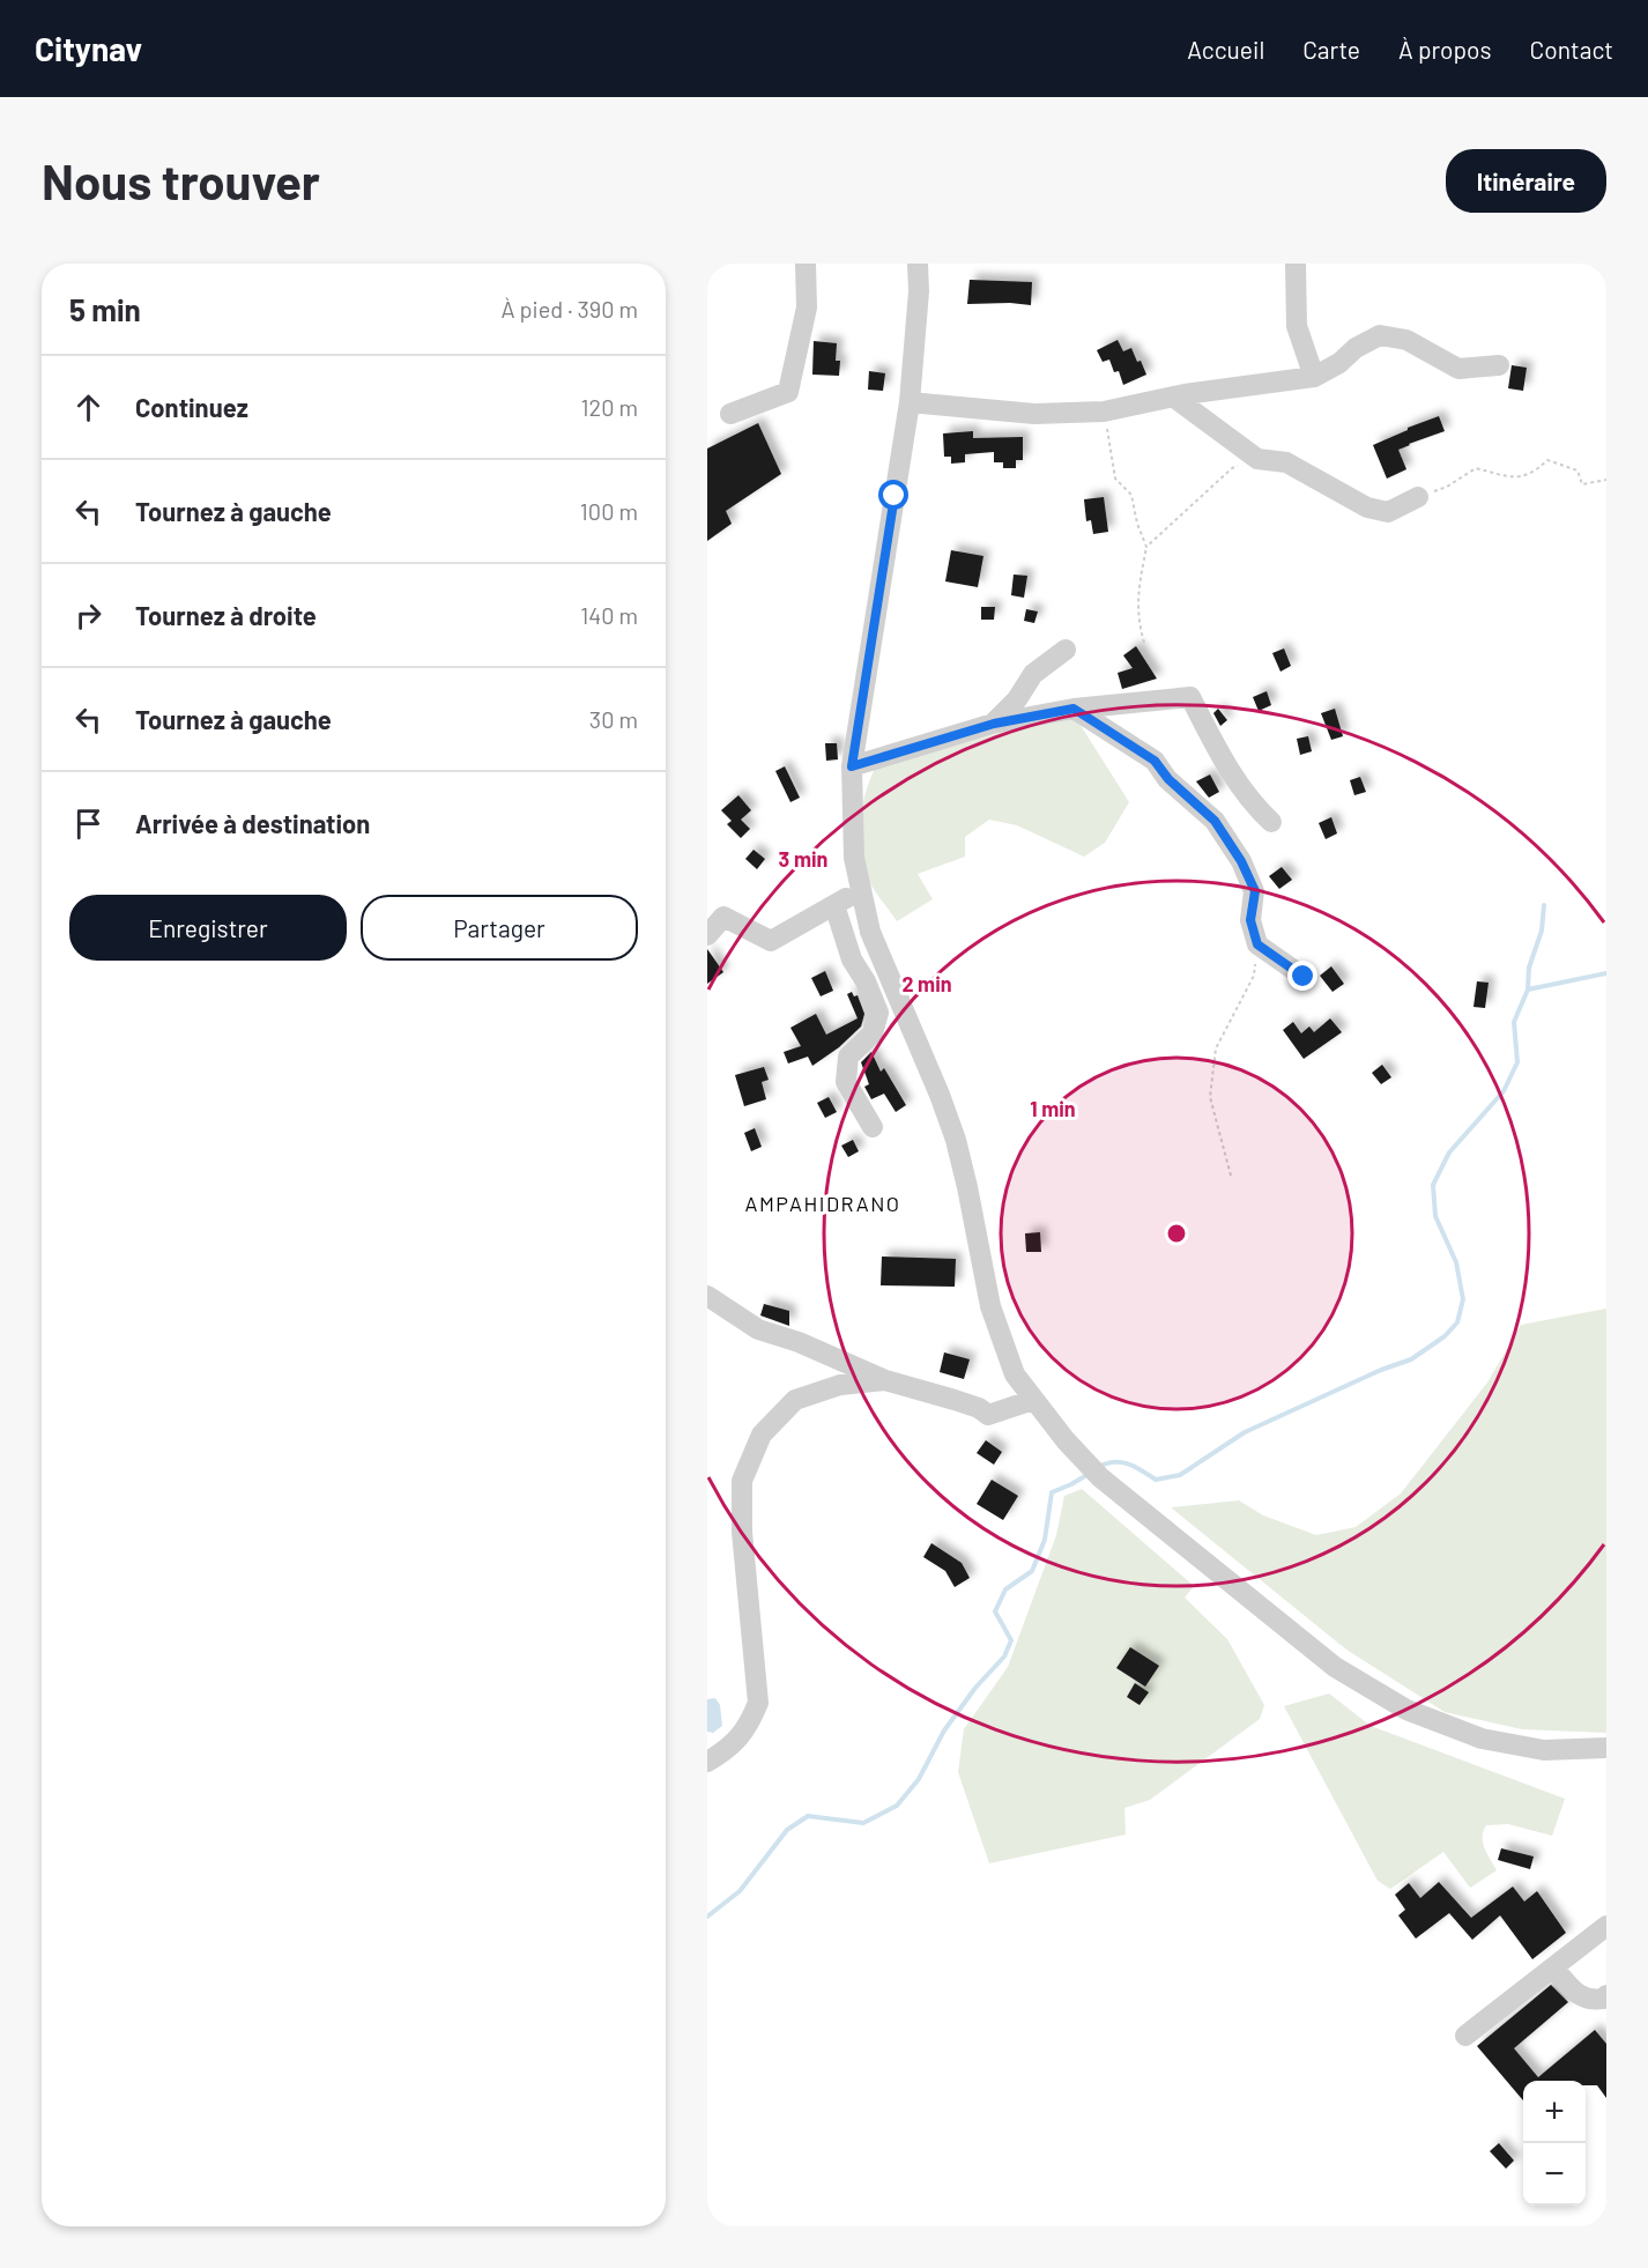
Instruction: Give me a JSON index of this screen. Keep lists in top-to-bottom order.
{
  "districts": ["AMPAHIDRANO"],
  "page": {
    "header": "Citynav",
    "nav": [
      "Accueil",
      "Carte",
      "À propos",
      "Contact"
    ],
    "buttons": [
      "Itinéraire",
      ["Enregistrer", "Partager"]
    ],
    "title": "Nous trouver",
    "heading": ["5 min", "À pied · 390 m"],
    "list": [
      ["Continuez", "120 m"],
      ["Tournez à gauche", "100 m"],
      ["Tournez à droite", "140 m"],
      ["Tournez à gauche", "30 m"],
      "Arrivée à destination"
    ],
    "map_buttons": ["+", "−"]
  },
  "rings": ["3 min", "2 min", "1 min"]
}
